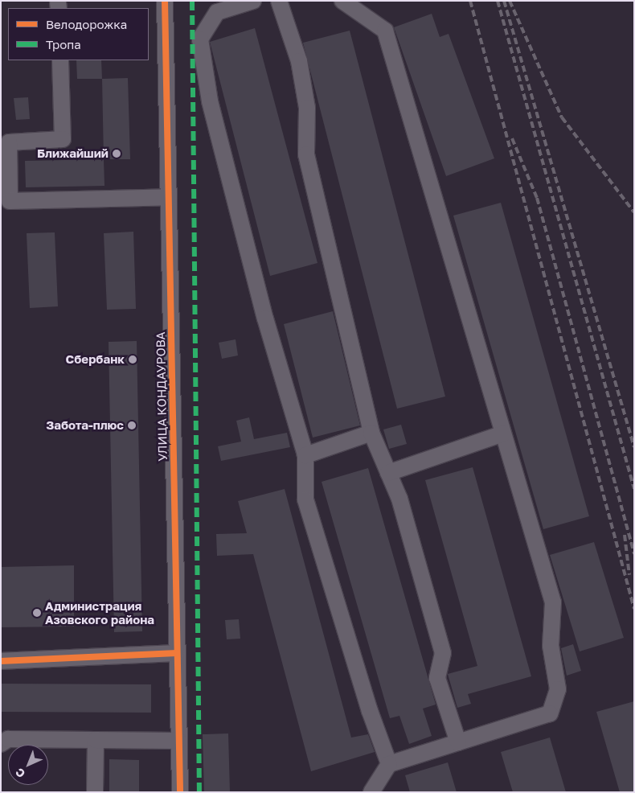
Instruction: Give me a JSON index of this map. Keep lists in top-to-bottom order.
{
  "streets": {
    "street": ["УЛИЦА КОНДАУРОВА"]
  },
  "places": [
    "Ближайший",
    "Сбербанк",
    "Забота-плюс",
    "Администрация Азовского района"
  ],
  "legend": ["Велодорожка", "Тропа"],
  "north": "bottom left"
}
